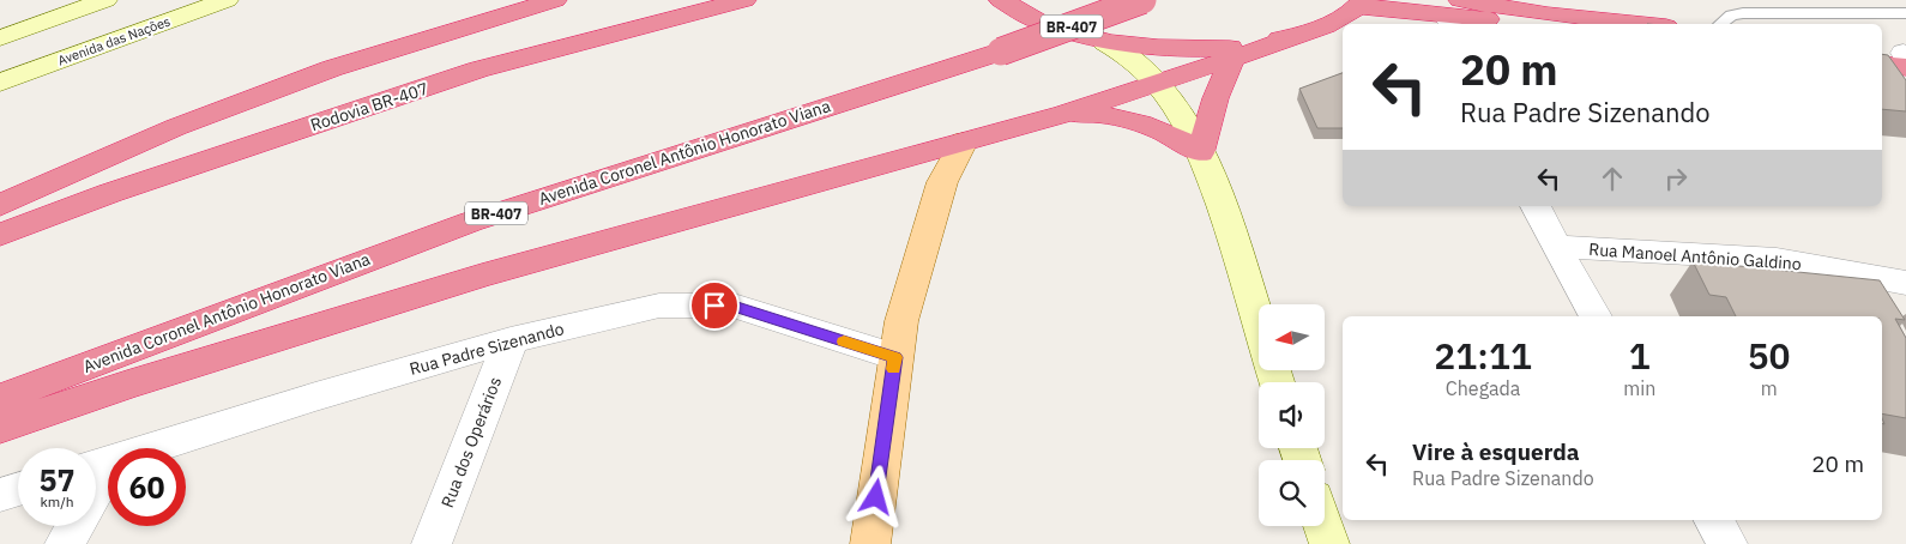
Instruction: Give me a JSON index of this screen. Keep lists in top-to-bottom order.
{
  "streets": {
    "highway": ["BR-407", "Rodovia BR-407", "Avenida Coronel Antônio Honorato Viana"],
    "street": [
      "Avenida das Nações",
      "Rua Manoel Antônio Galdino",
      "Rua Padre Sizenando",
      "Rua dos Operários"
    ]
  },
  "crossings": [
    ["Rua Padre Sizenando", "Rua dos Operários"]
  ],
  "north": "left",
  "page": {
    "turn": ["20 m", "Rua Padre Sizenando"],
    "eta": [
      "21:11",
      "Chegada",
      "1",
      "min",
      "50",
      "m"
    ],
    "list": [
      {
        "name": "Vire à esquerda",
        "note": "Rua Padre Sizenando",
        "value": "20 m"
      }
    ],
    "speed": "57 km/h",
    "limit": "60"
  }
}
